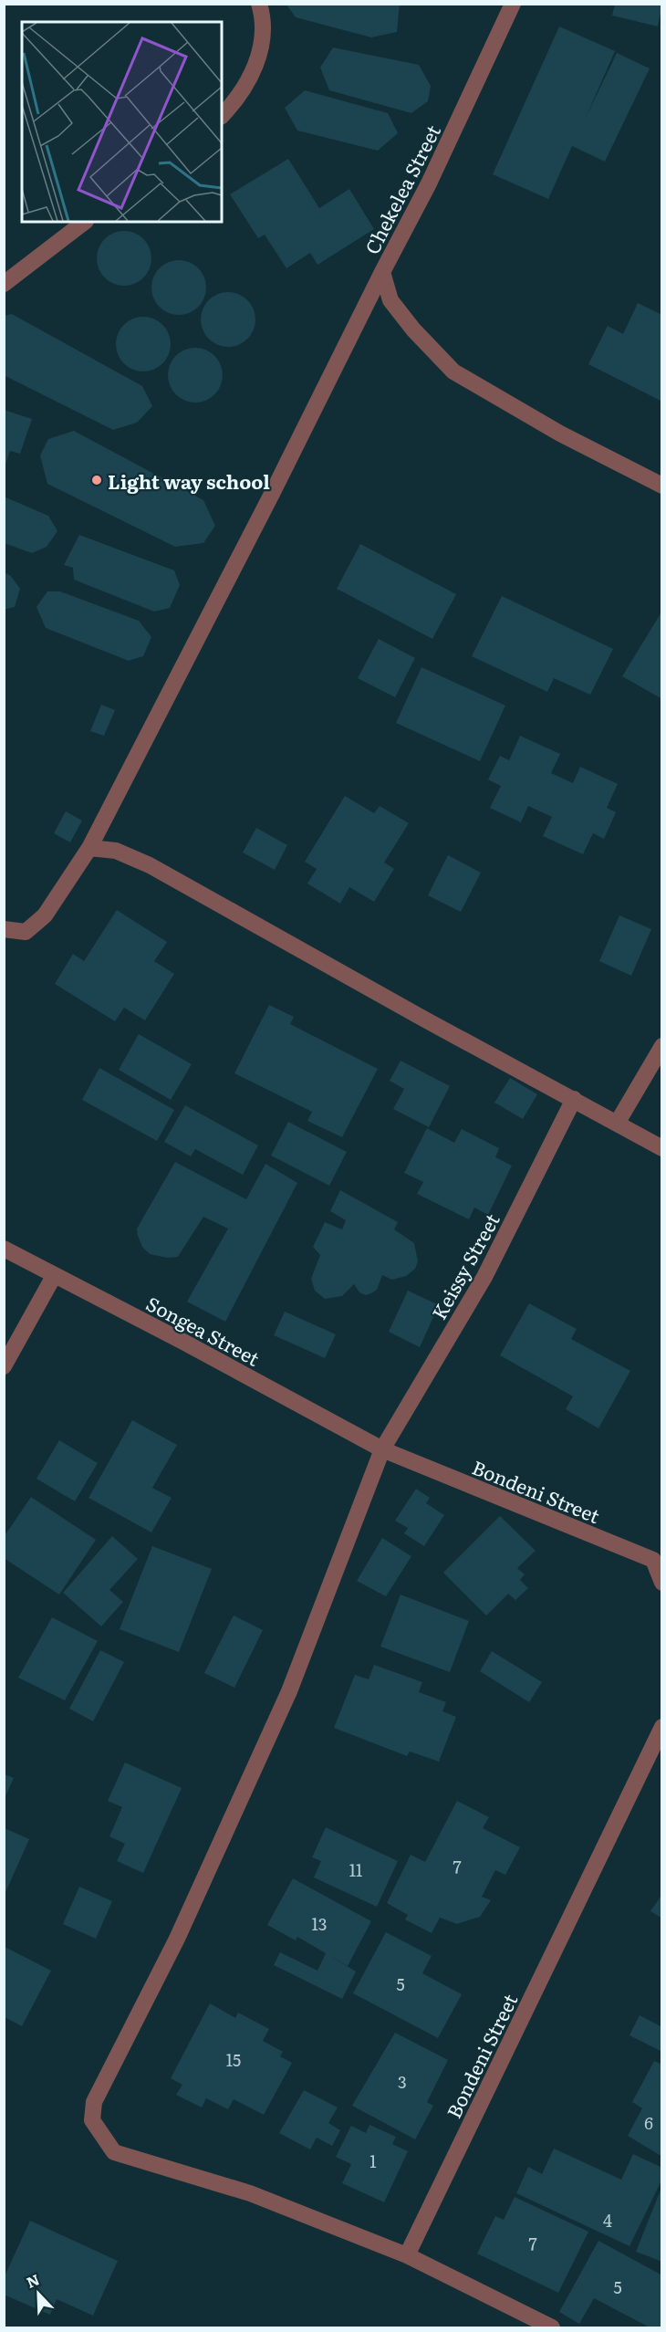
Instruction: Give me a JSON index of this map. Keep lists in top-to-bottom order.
{
  "streets": {
    "street": [
      "Chekelea Street",
      "Keissy Street",
      "Songea Street",
      "Bondeni Street"
    ]
  },
  "crossings": [
    ["Keissy Street", "Songea Street"],
    ["Keissy Street", "Bondeni Street"],
    ["Songea Street", "Bondeni Street"]
  ],
  "places": ["Light way school"],
  "house_numbers": [
    "7",
    "11",
    "13",
    "5",
    "15",
    "3",
    "6",
    "1",
    "4",
    "7",
    "5"
  ],
  "north": "top left"
}
